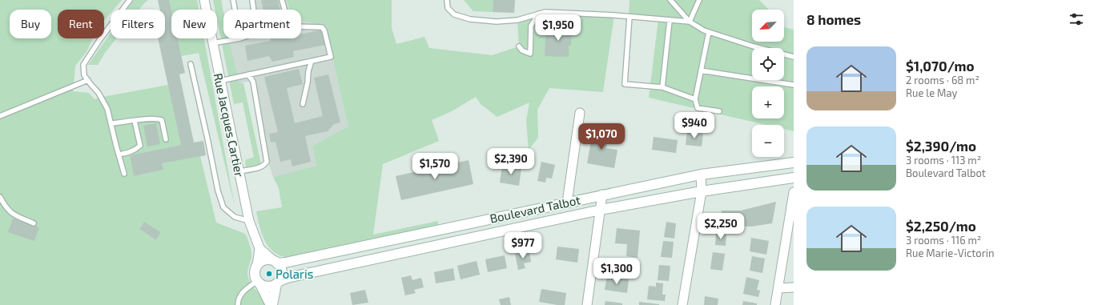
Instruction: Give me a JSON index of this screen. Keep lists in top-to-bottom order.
{
  "streets": {
    "main road": ["Boulevard Talbot"],
    "street": ["Rue Jacques Cartier"]
  },
  "crossings": [
    ["Rue Jacques Cartier", "Boulevard Talbot"]
  ],
  "places": ["Polaris"],
  "north": "bottom left",
  "page": {
    "heading": "8 homes",
    "map_buttons": ["+", "−"],
    "chip": [
      "Buy",
      "Rent",
      "Filters",
      "New",
      "Apartment"
    ],
    "price": [
      "$1,950",
      "$940",
      "$1,070",
      "$2,390",
      "$1,570",
      "$2,250",
      "$977",
      "$1,300"
    ],
    "list": [
      {
        "name": "$1,070/mo",
        "note": "2 rooms · 68 m² · Rue le May"
      },
      {
        "name": "$2,390/mo",
        "note": "3 rooms · 113 m² · Boulevard Talbot"
      },
      {
        "name": "$2,250/mo",
        "note": "3 rooms · 116 m² · Rue Marie-Victorin"
      }
    ]
  }
}
